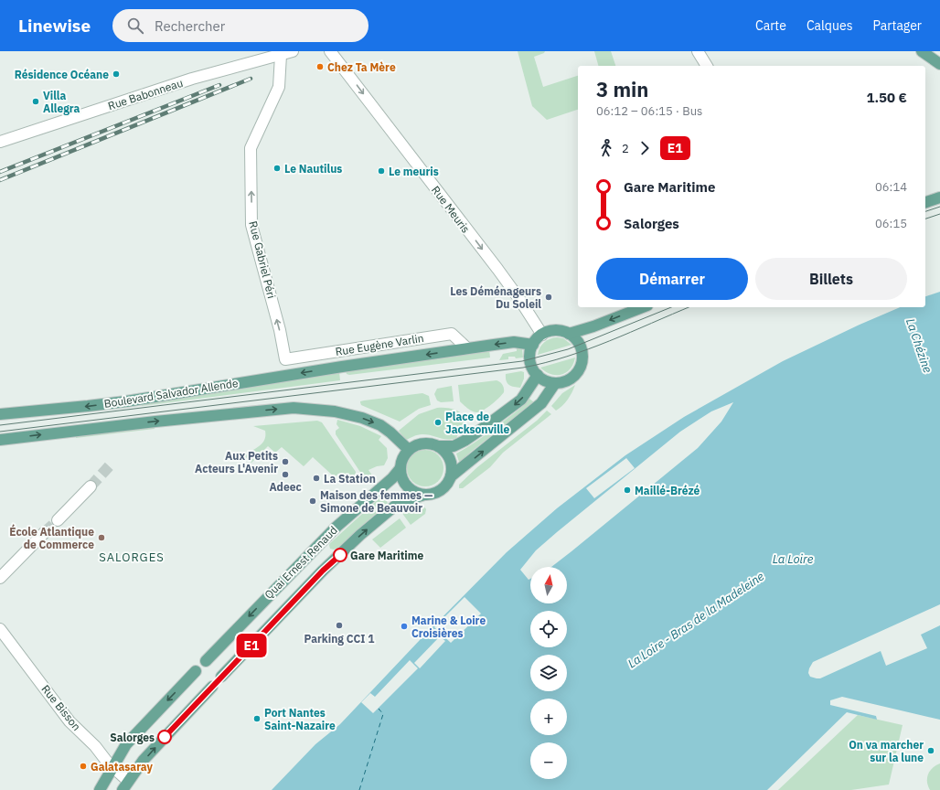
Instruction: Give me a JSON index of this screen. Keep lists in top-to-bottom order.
{
  "streets": {
    "main road": ["Boulevard Salvador Allende", "Quai Ernest Renaud"],
    "street": [
      "Rue Babonneau",
      "Rue Meuris",
      "Rue Gabriel Péri",
      "Rue Eugène Varlin",
      "Rue Bisson"
    ]
  },
  "crossings": [
    ["Rue Babonneau", "Rue Gabriel Péri"],
    ["Rue Gabriel Péri", "Rue Eugène Varlin"],
    ["Rue Eugène Varlin", "Boulevard Salvador Allende"]
  ],
  "one_way": ["Rue Meuris", "Rue Gabriel Péri"],
  "districts": ["SALORGES"],
  "water": ["La Chézine", "La Loire", "La Loire - Bras de la Madeleine"],
  "places": [
    "Chez Ta Mère",
    "Résidence Océane",
    "Villa Allegra",
    "Le Nautilus",
    "Le meuris",
    "Les Déménageurs Du Soleil",
    "Place de Jacksonville",
    "Aux Petits Acteurs L'Avenir",
    "Adeec",
    "La Station",
    "Maillé-Brézé",
    "Maison des femmes — Simone de Beauvoir",
    "École Atlantique de Commerce",
    "Gare Maritime",
    "Parking CCI 1",
    "Marine & Loire Croisières",
    "Port Nantes Saint-Nazaire",
    "Salorges",
    "On va marcher sur la lune",
    "Galatasaray"
  ],
  "lines": ["bus line E1"],
  "north": "top",
  "page": {
    "header": "Linewise",
    "search": "Rechercher",
    "nav": ["Carte", "Calques", "Partager"],
    "on_map": "E1",
    "heading": ["3 min", "06:12 – 06:15 · Bus", "1.50 €"],
    "legs": ["2", "E1"],
    "list": [
      {
        "name": "Gare Maritime",
        "value": "06:14"
      },
      {
        "name": "Salorges",
        "value": "06:15"
      }
    ],
    "buttons": ["Démarrer", "Billets"],
    "map_buttons": ["+", "−"]
  }
}
